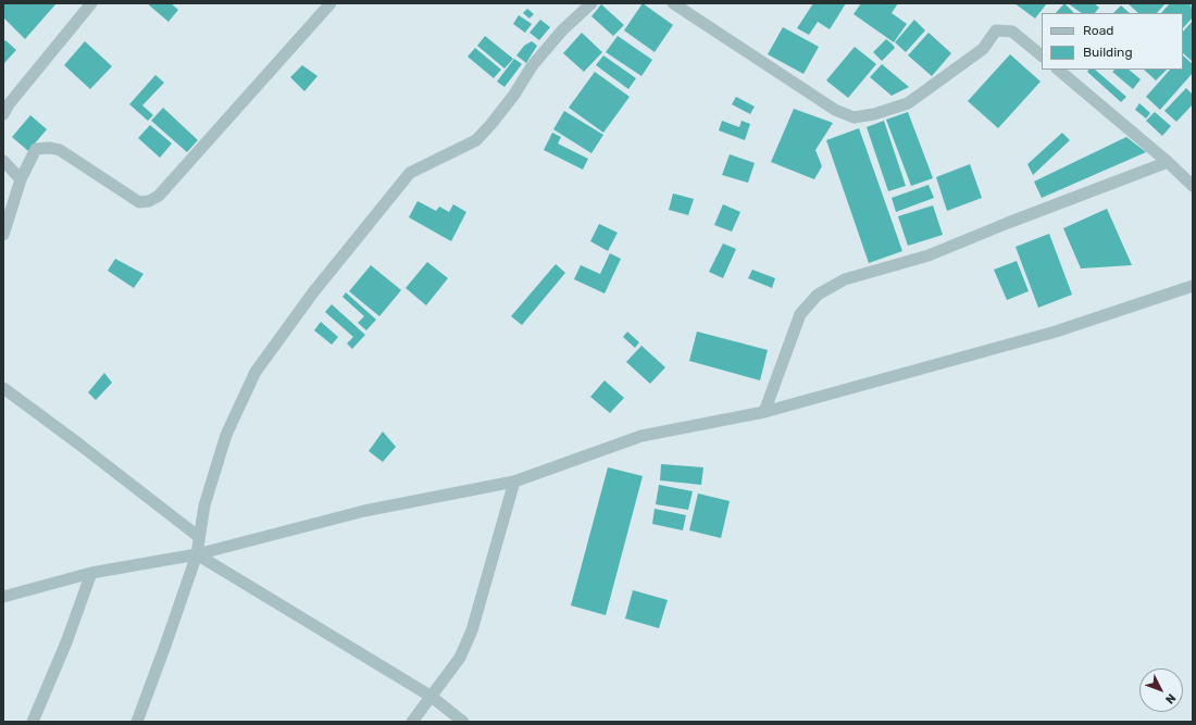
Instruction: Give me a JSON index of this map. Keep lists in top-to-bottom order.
{
  "legend": ["Road", "Building"],
  "north": "bottom right"
}
